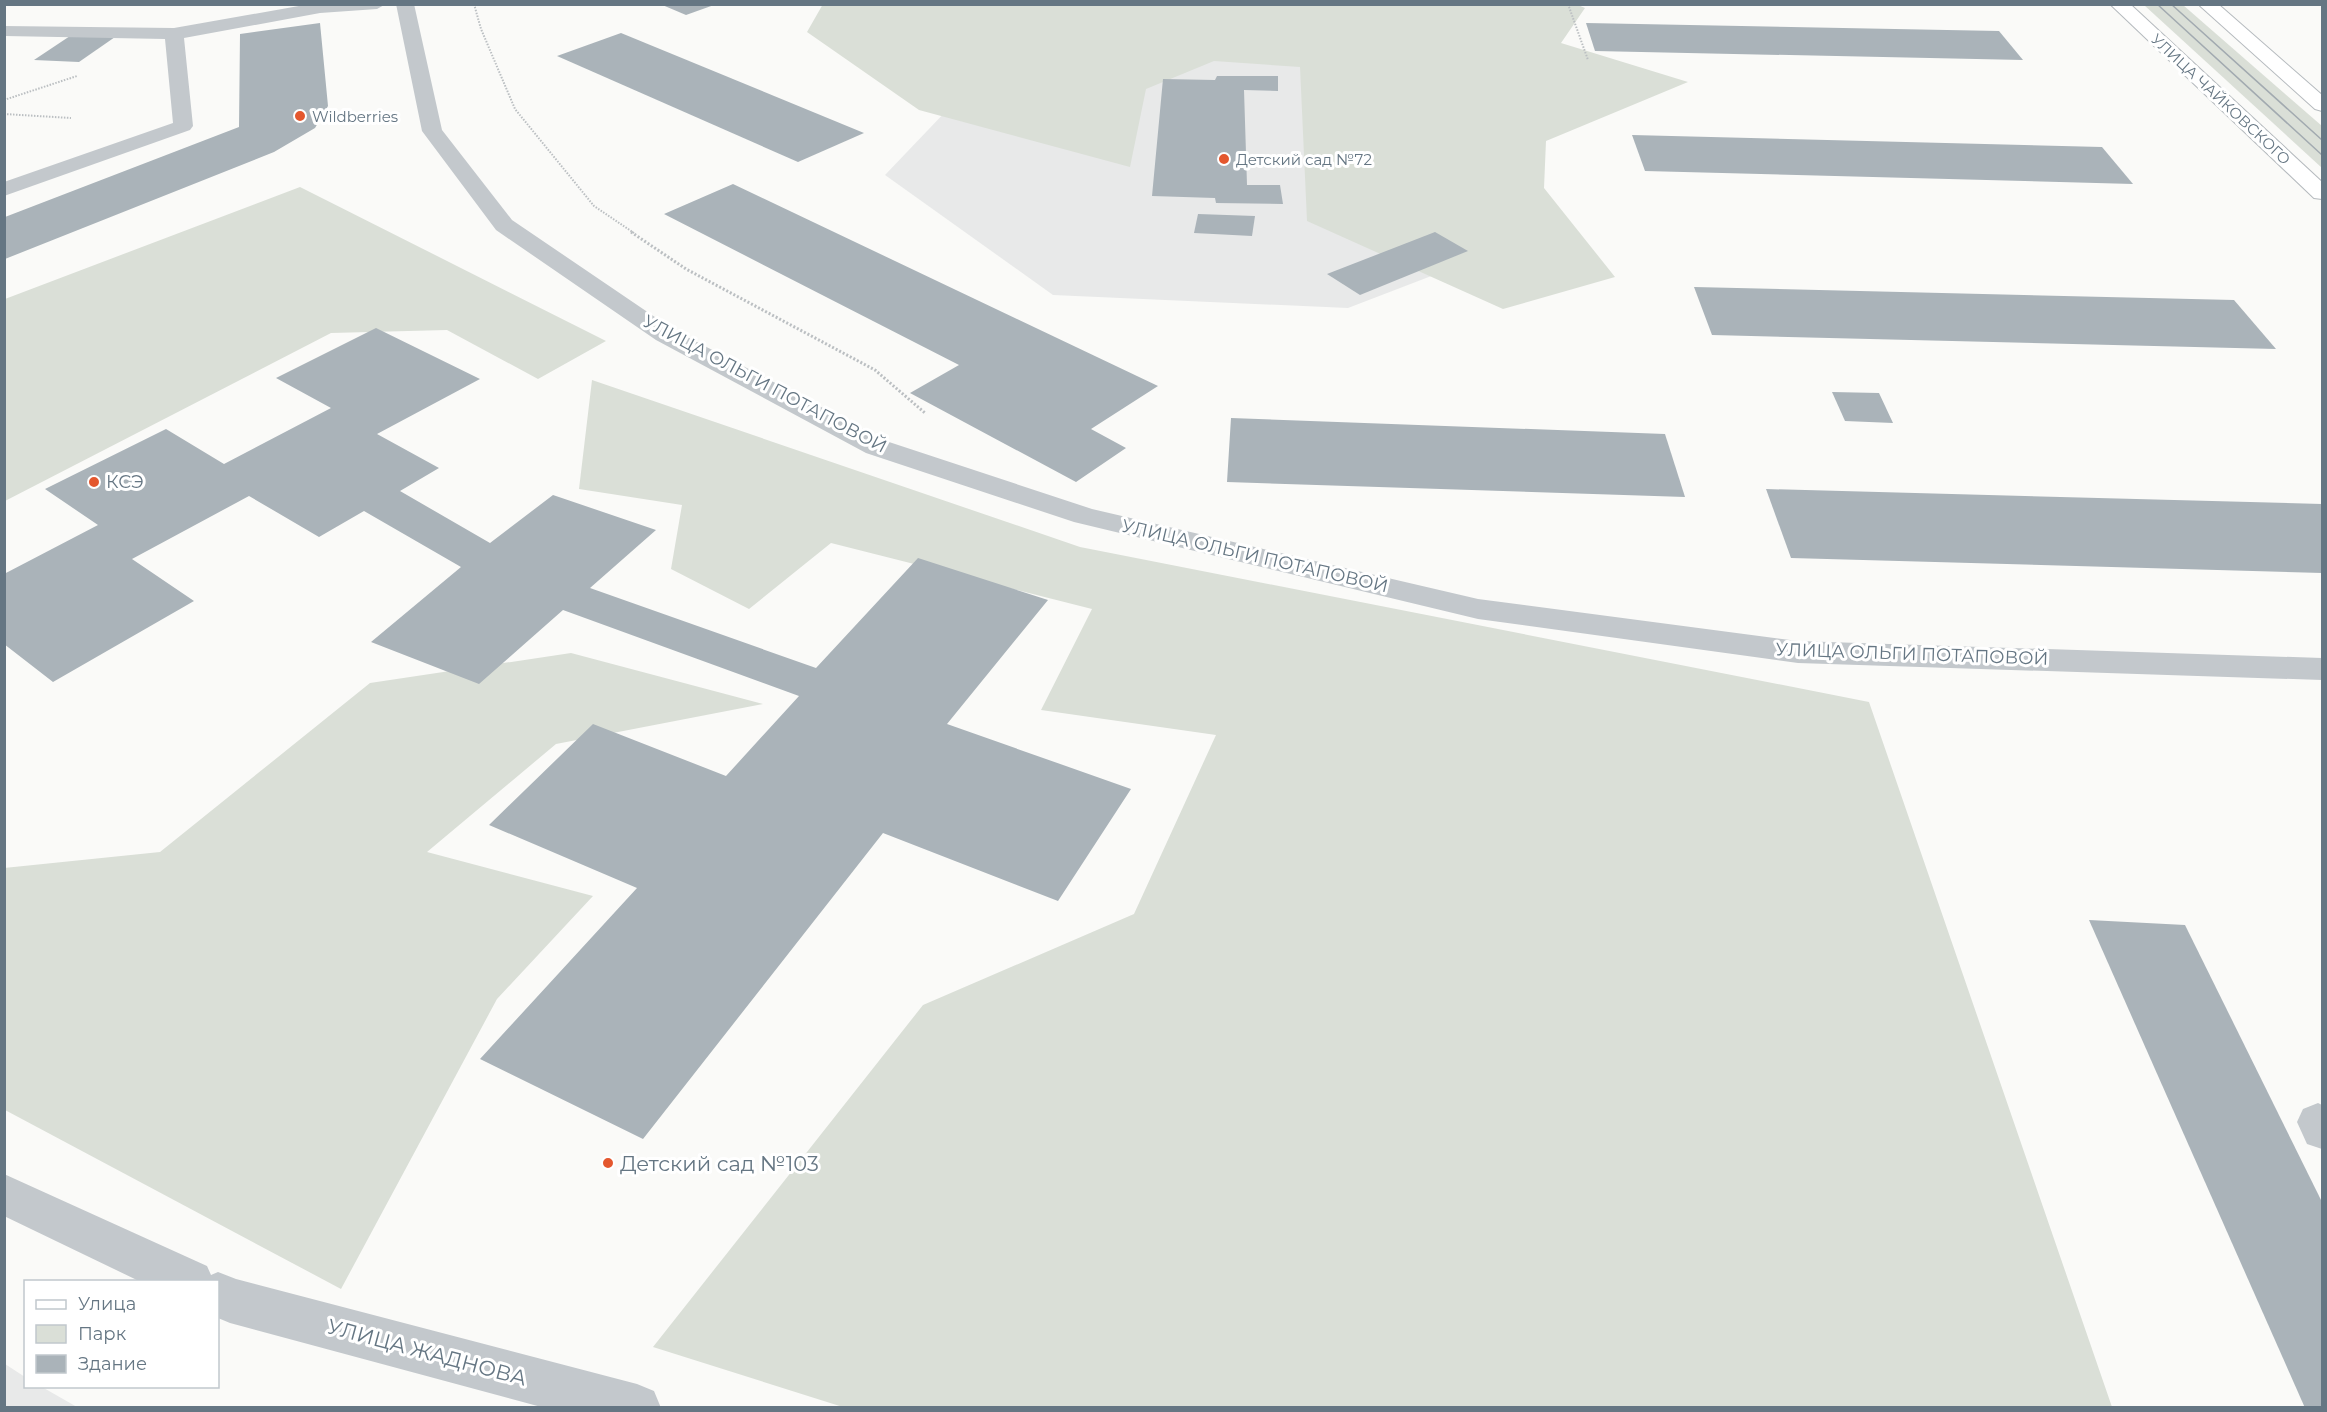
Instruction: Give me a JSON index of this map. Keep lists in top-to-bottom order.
{
  "streets": {
    "main road": ["УЛИЦА ЧАЙКОВСКОГО"],
    "street": ["УЛИЦА ОЛЬГИ ПОТАПОВОЙ", "УЛИЦА ЖАДНОВА"]
  },
  "places": [
    "Wildberries",
    "Детский сад №72",
    "КСЭ",
    "Детский сад №103"
  ],
  "legend": ["Улица", "Парк", "Здание"]
}
